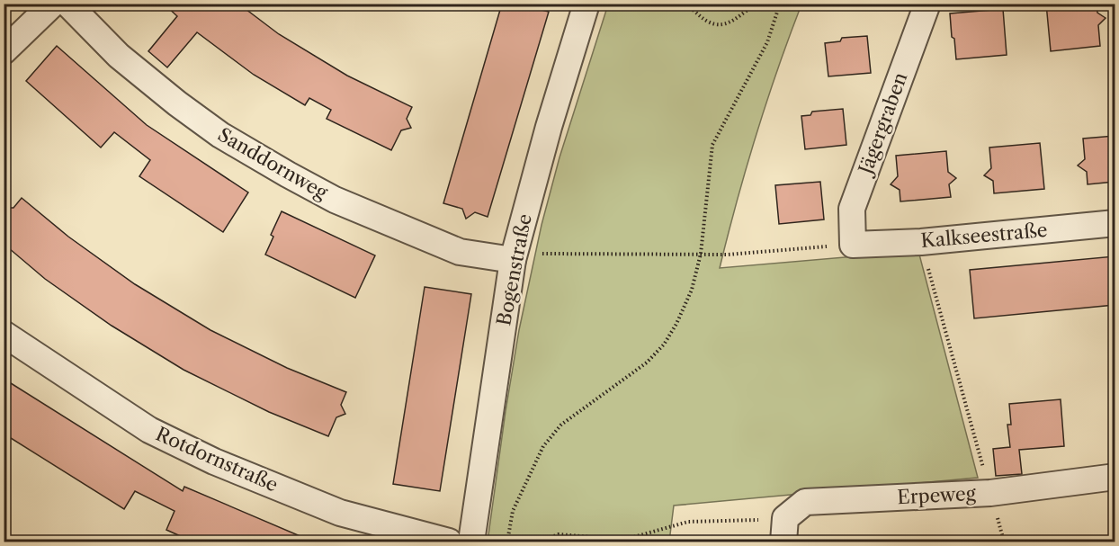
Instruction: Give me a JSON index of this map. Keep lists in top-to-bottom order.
{
  "streets": {
    "street": [
      "Jägergraben",
      "Sanddornweg",
      "Kalkseestraße",
      "Bogenstraße",
      "Rotdornstraße",
      "Erpeweg"
    ]
  },
  "crossings": [
    ["Jägergraben", "Kalkseestraße"],
    ["Sanddornweg", "Bogenstraße"]
  ]
}
